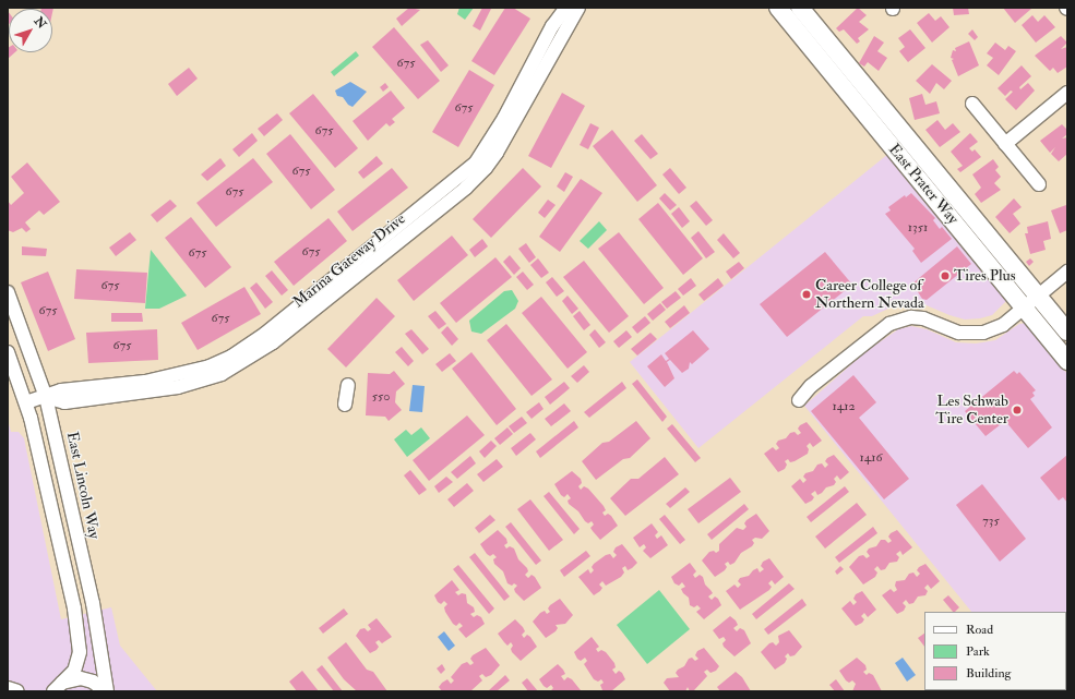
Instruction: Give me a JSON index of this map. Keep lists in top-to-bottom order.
{
  "streets": {
    "main road": ["East Prater Way"],
    "street": ["Marina Gateway Drive", "East Lincoln Way"]
  },
  "crossings": [
    ["Marina Gateway Drive", "East Lincoln Way"]
  ],
  "places": ["Tires Plus", "Career College of Northern Nevada", "Les Schwab Tire Center"],
  "house_numbers": [
    "675",
    "675",
    "675",
    "675",
    "675",
    "1351",
    "675",
    "675",
    "675",
    "675",
    "675",
    "675",
    "550",
    "1412",
    "1416",
    "735"
  ],
  "legend": ["Road", "Park", "Building"],
  "north": "top right"
}
